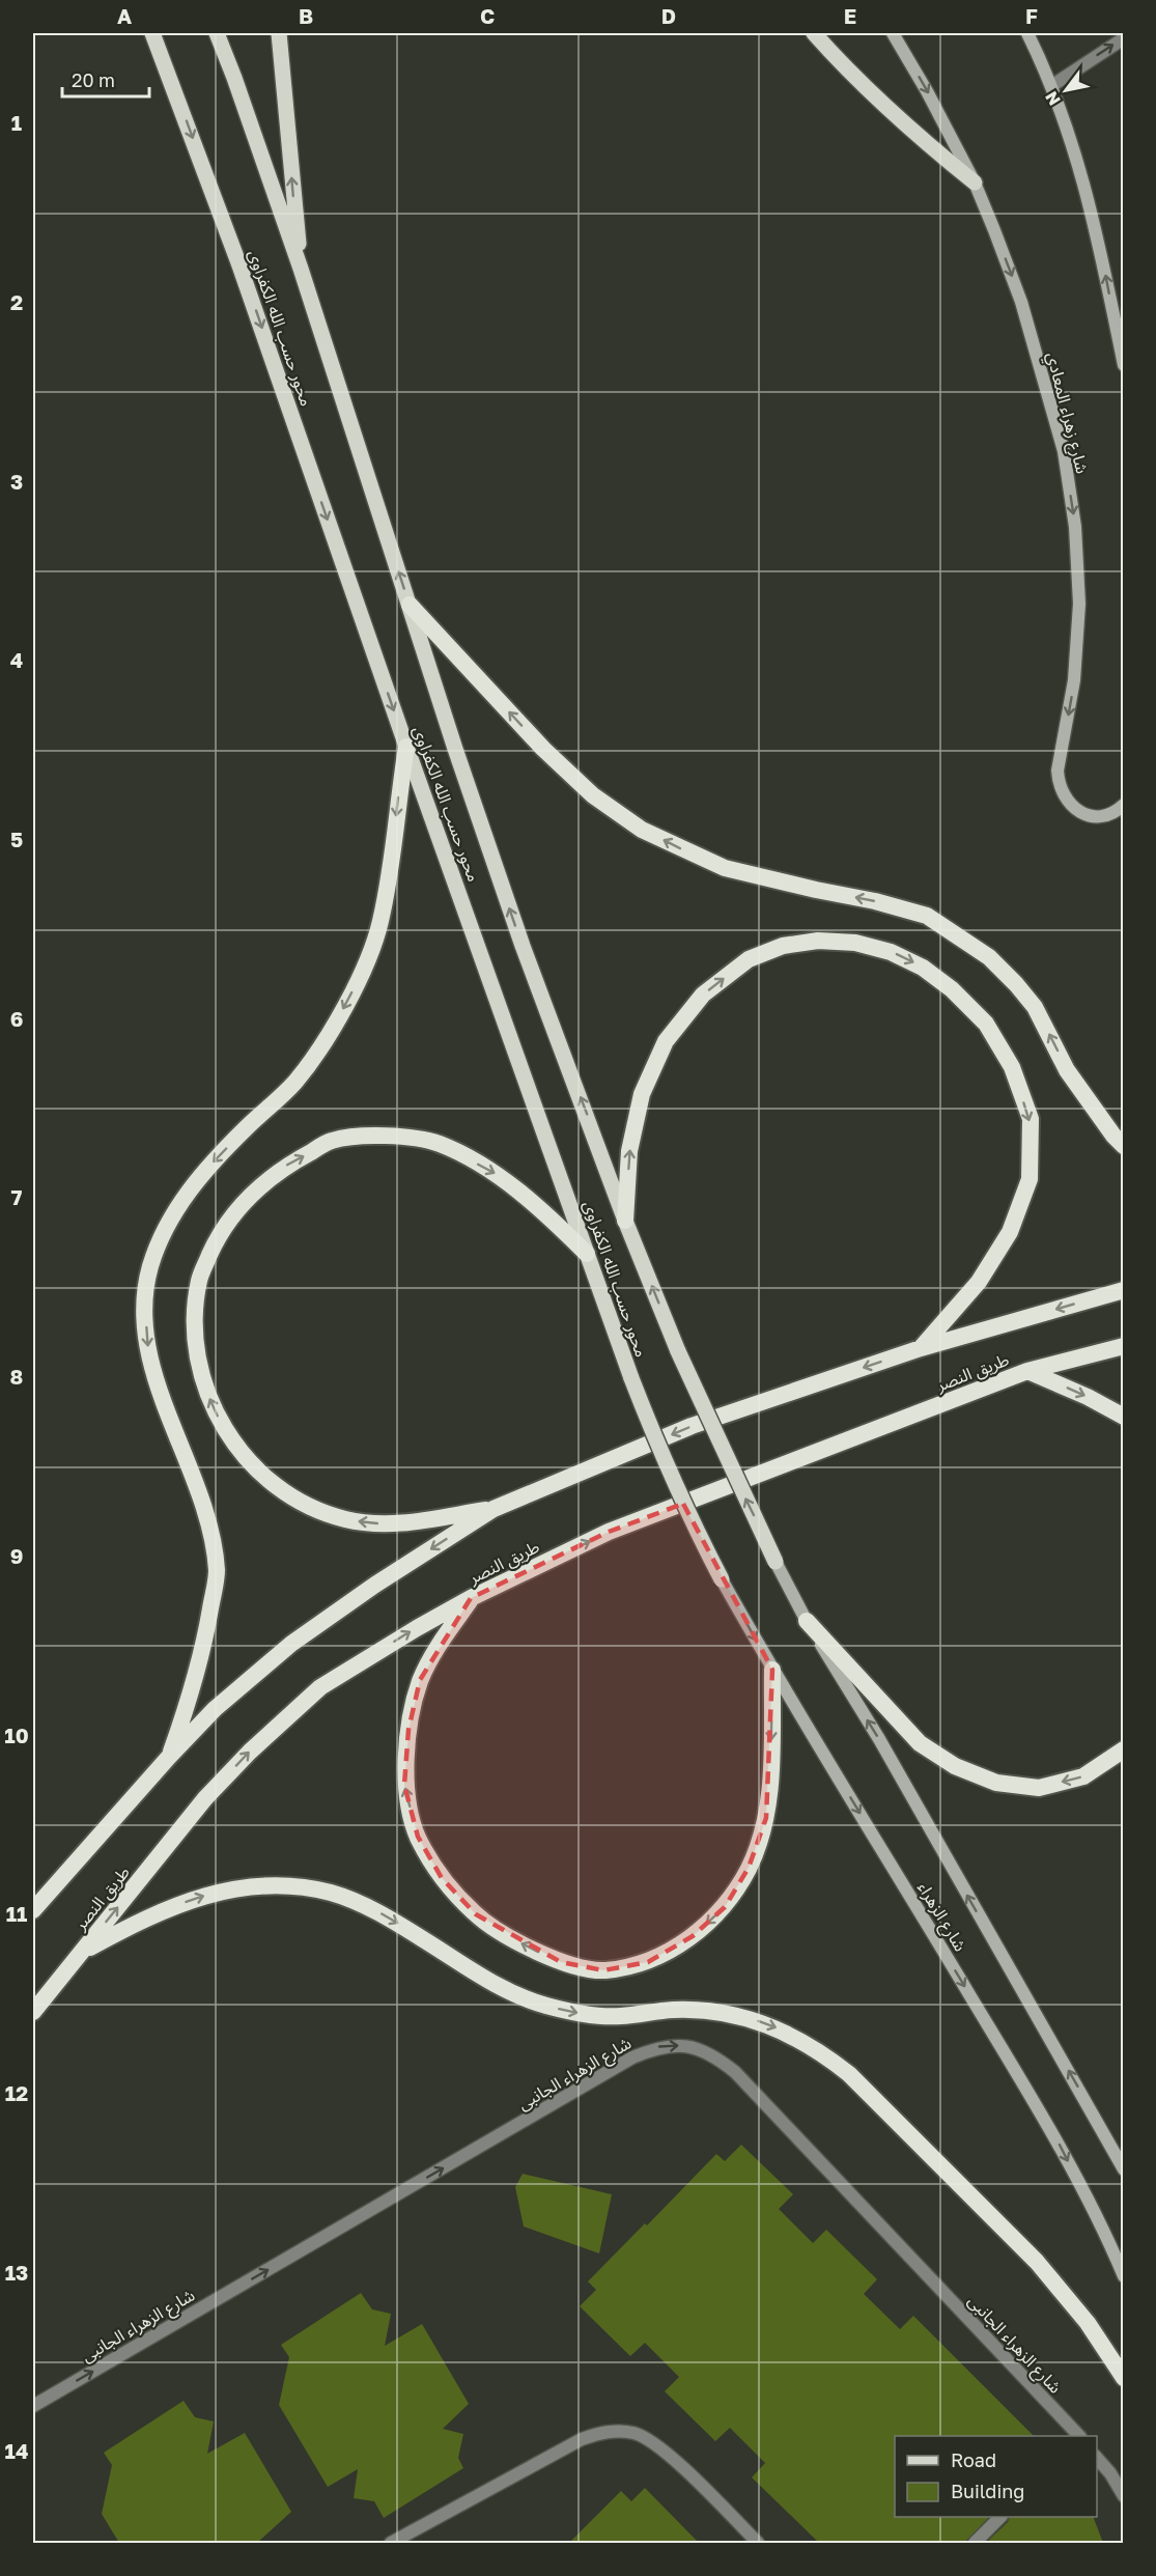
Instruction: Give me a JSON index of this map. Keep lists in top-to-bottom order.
{
  "streets": {
    "highway": ["طريق النصر"],
    "main road": ["محور حسب الله الكفراوى", "شارع زهراء المعادي", "شارع الزهراء"],
    "street": ["شارع الزهراء الجانبى"]
  },
  "crossings": [
    ["محور حسب الله الكفراوى", "شارع الزهراء"]
  ],
  "one_way": ["شارع الزهراء الجانبى"],
  "legend": ["Road", "Building"],
  "scale_bar": "20 m",
  "north": "bottom left",
  "grid": {
    "columns": [
      "A",
      "B",
      "C",
      "D",
      "E",
      "F"
    ],
    "rows": [
      "1",
      "2",
      "3",
      "4",
      "5",
      "6",
      "7",
      "8",
      "9",
      "10",
      "11",
      "12",
      "13",
      "14"
    ]
  }
}
